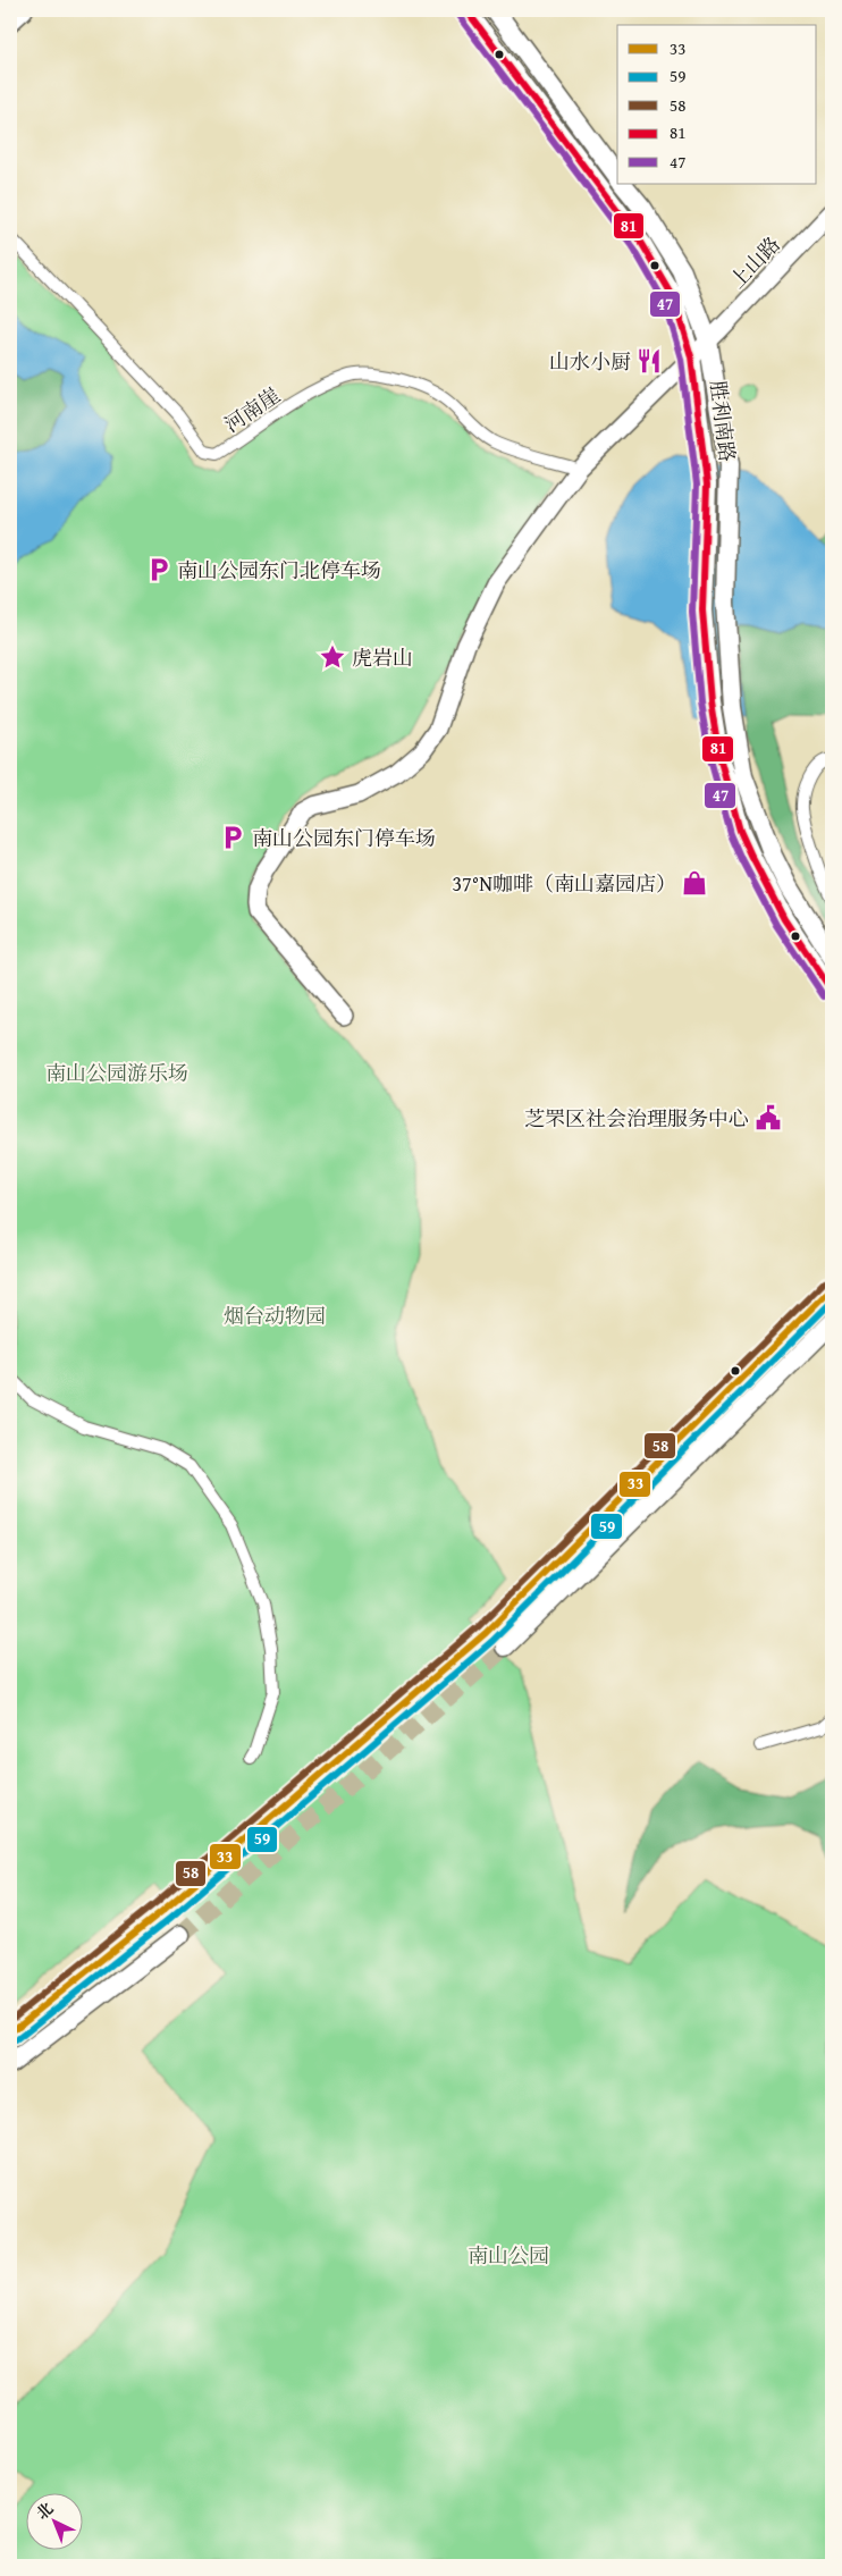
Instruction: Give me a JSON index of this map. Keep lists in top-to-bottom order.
{
  "streets": {
    "main road": ["胜利南路"],
    "street": ["上山路", "河南崖"]
  },
  "crossings": [
    ["上山路", "河南崖"],
    ["上山路", "胜利南路"]
  ],
  "parks": ["南山公园游乐场", "烟台动物园", "南山公园"],
  "places": {
    "restaurant": ["山水小厨"],
    "parking": ["南山公园东门北停车场", "南山公园东门停车场"],
    "place": ["虎岩山"],
    "shop": ["37°N咖啡（南山嘉园店）"],
    "public building": ["芝罘区社会治理服务中心"]
  },
  "lines": [
    "transit line 81",
    "transit line 47",
    "transit line 58",
    "transit line 33",
    "transit line 59"
  ],
  "legend": [
    "33",
    "59",
    "58",
    "81",
    "47"
  ],
  "north": "top left"
}
